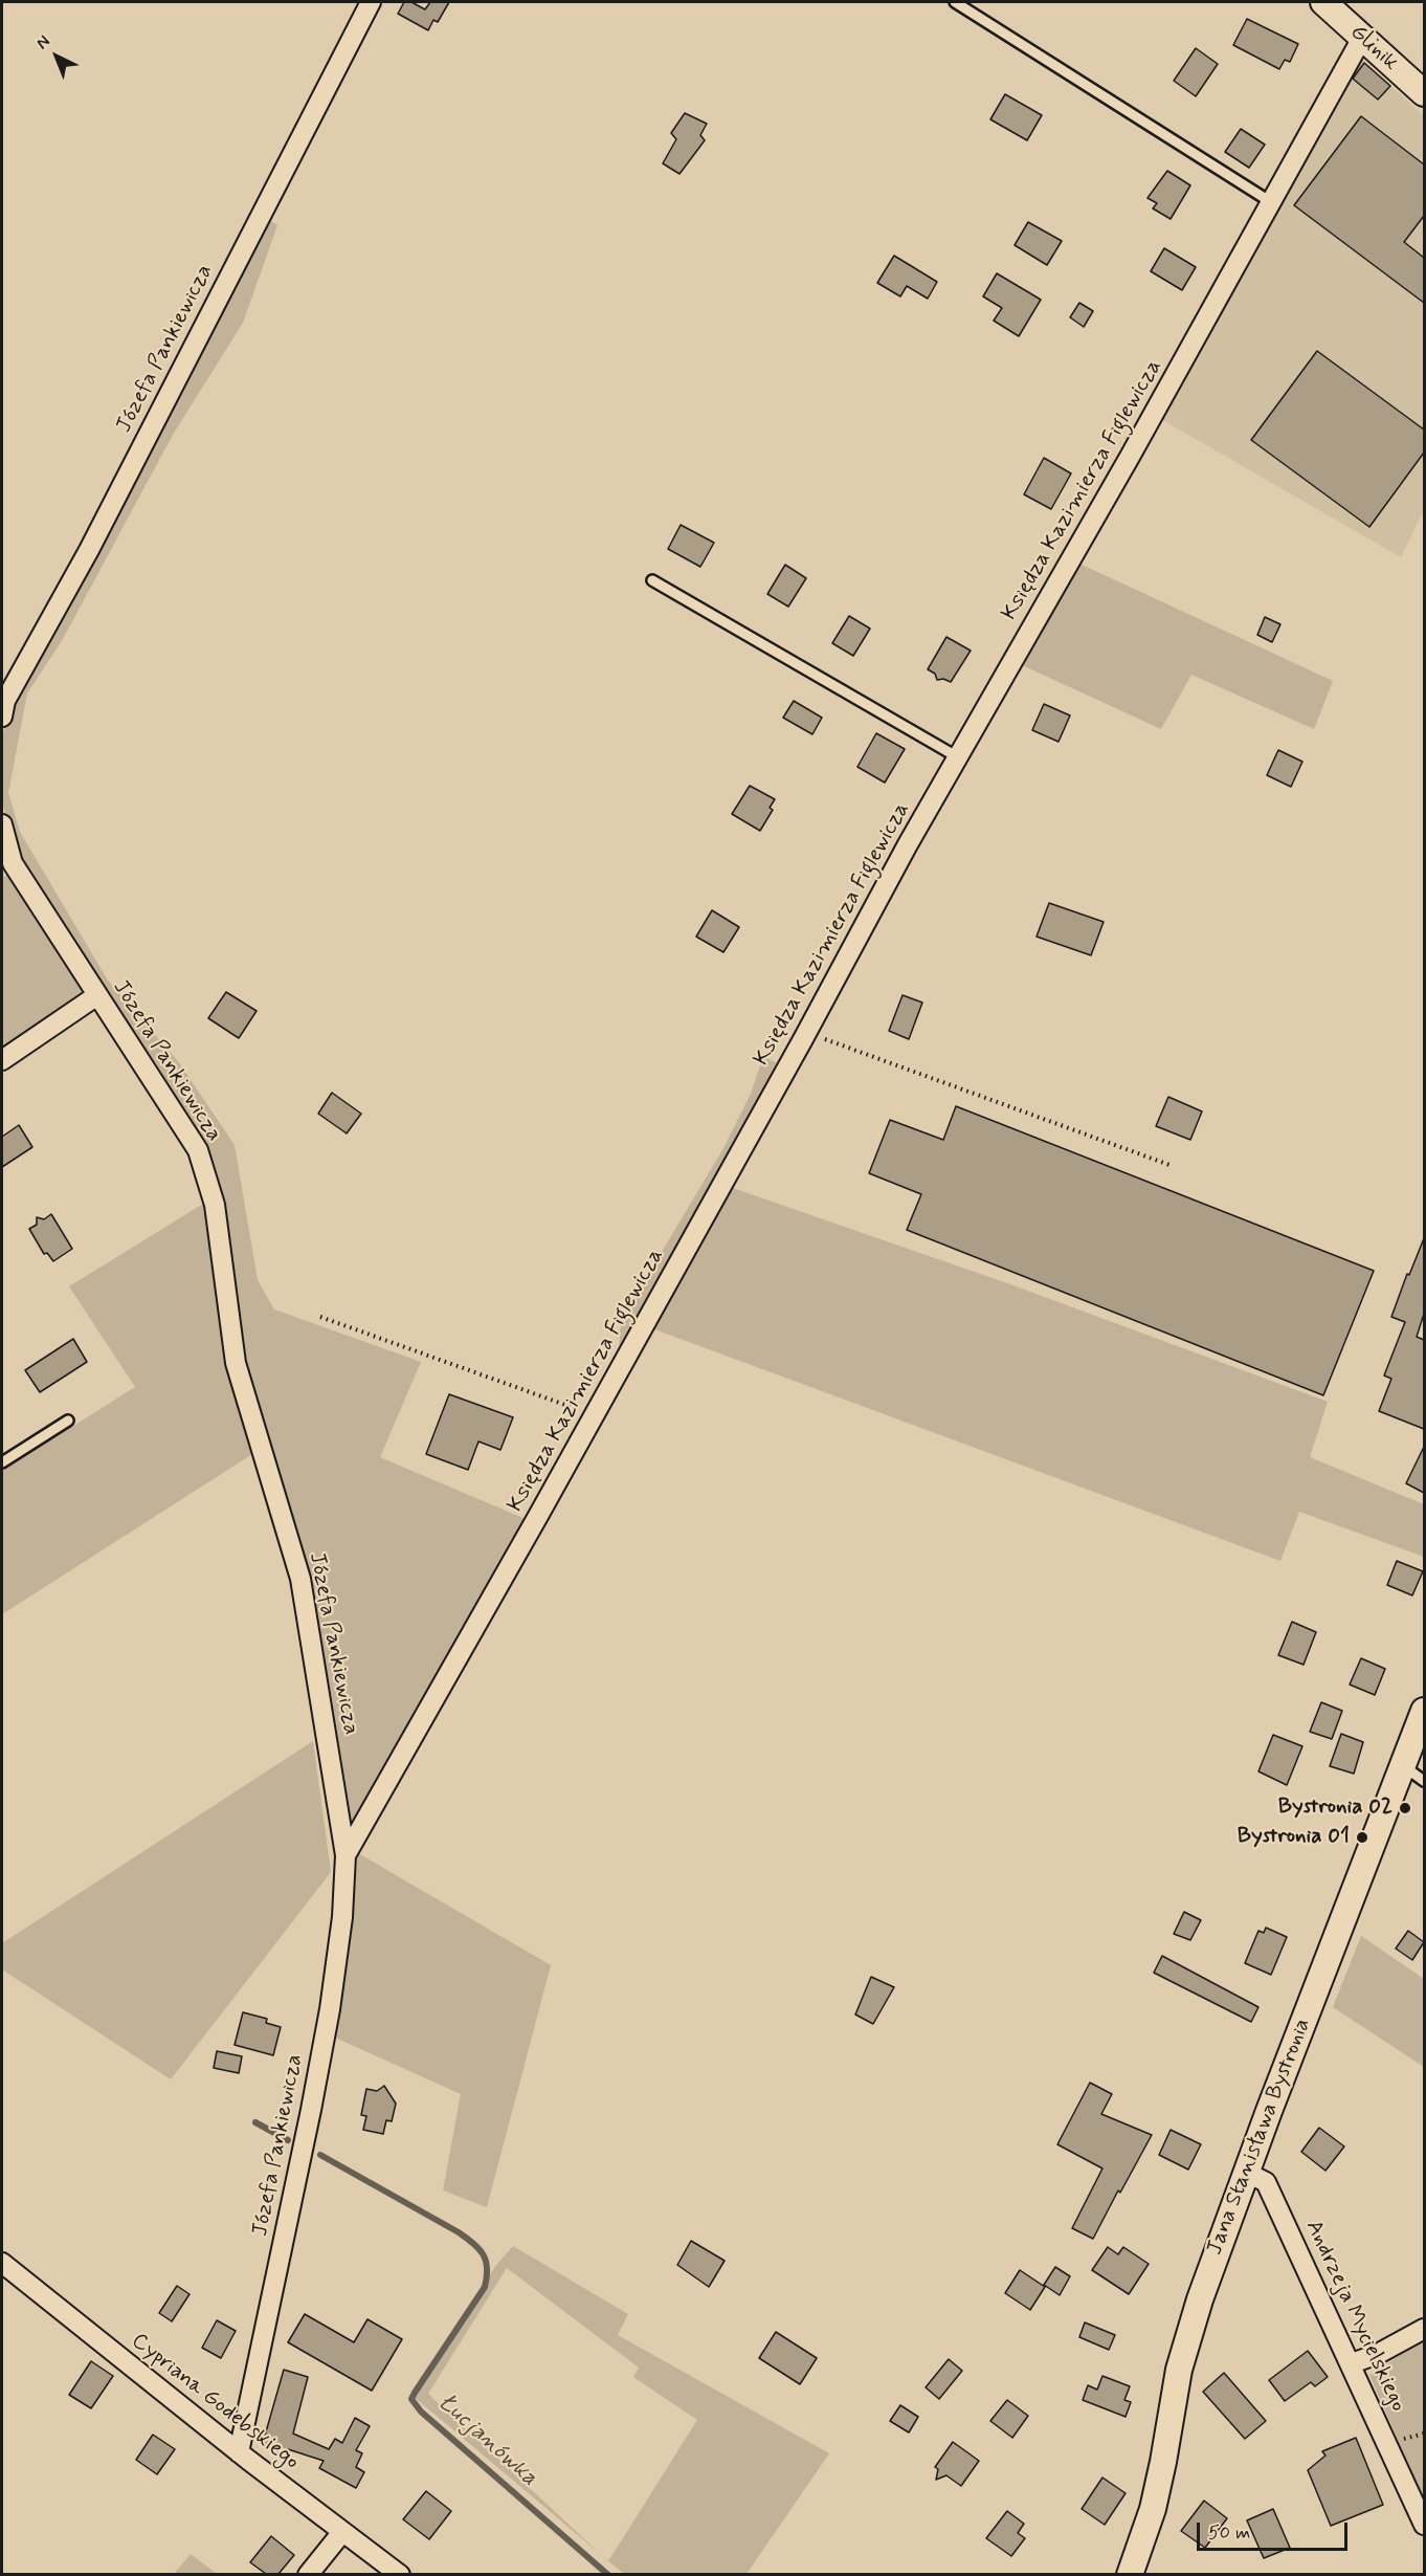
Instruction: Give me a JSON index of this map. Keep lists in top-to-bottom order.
{
  "streets": {
    "street": [
      "Glinik",
      "Józefa Pankiewicza",
      "Księdza Kazimierza Figlewicza",
      "Jana Stanisława Bystronia",
      "Andrzeja Mycielskiego",
      "Cypriana Godebskiego"
    ]
  },
  "crossings": [
    ["Glinik", "Księdza Kazimierza Figlewicza"],
    ["Józefa Pankiewicza", "Księdza Kazimierza Figlewicza"],
    ["Józefa Pankiewicza", "Cypriana Godebskiego"],
    ["Jana Stanisława Bystronia", "Andrzeja Mycielskiego"]
  ],
  "water": ["Łucjanówka"],
  "places": ["Bystronia 02", "Bystronia 01"],
  "scale_bar": "50 m",
  "north": "top left"
}
